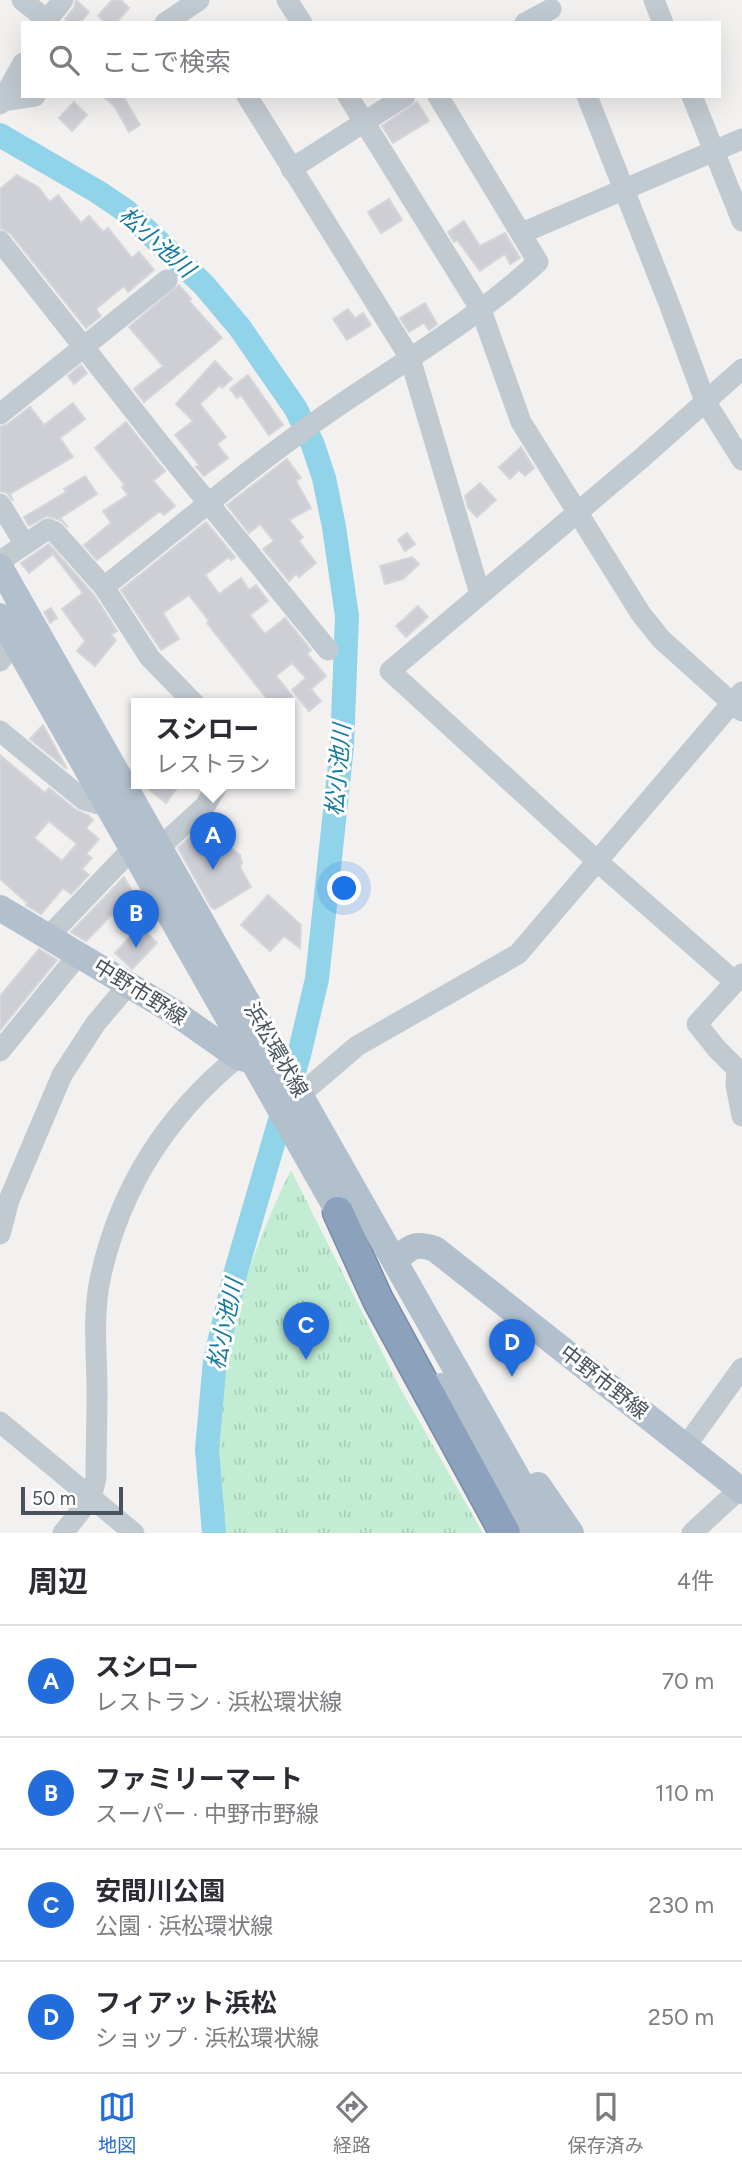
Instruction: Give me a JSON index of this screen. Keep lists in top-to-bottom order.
{
  "streets": {
    "main road": ["中野市野線", "浜松環状線"]
  },
  "crossings": [
    ["中野市野線", "浜松環状線"]
  ],
  "water": ["松小池川"],
  "scale_bar": "50 m",
  "page": {
    "search": "ここで検索",
    "popup": ["スシロー", "レストラン"],
    "pins": [
      "A",
      "B",
      "C",
      "D"
    ],
    "scale": "50 m",
    "heading": ["周辺", "4件"],
    "list": [
      {
        "mark": "A",
        "name": "スシロー",
        "note": "レストラン · 浜松環状線",
        "value": "70 m"
      },
      {
        "mark": "B",
        "name": "ファミリーマート",
        "note": "スーパー · 中野市野線",
        "value": "110 m"
      },
      {
        "mark": "C",
        "name": "安間川公園",
        "note": "公園 · 浜松環状線",
        "value": "230 m"
      },
      {
        "mark": "D",
        "name": "フィアット浜松",
        "note": "ショップ · 浜松環状線",
        "value": "250 m"
      }
    ],
    "nav": ["地図", "経路", "保存済み"]
  }
}
